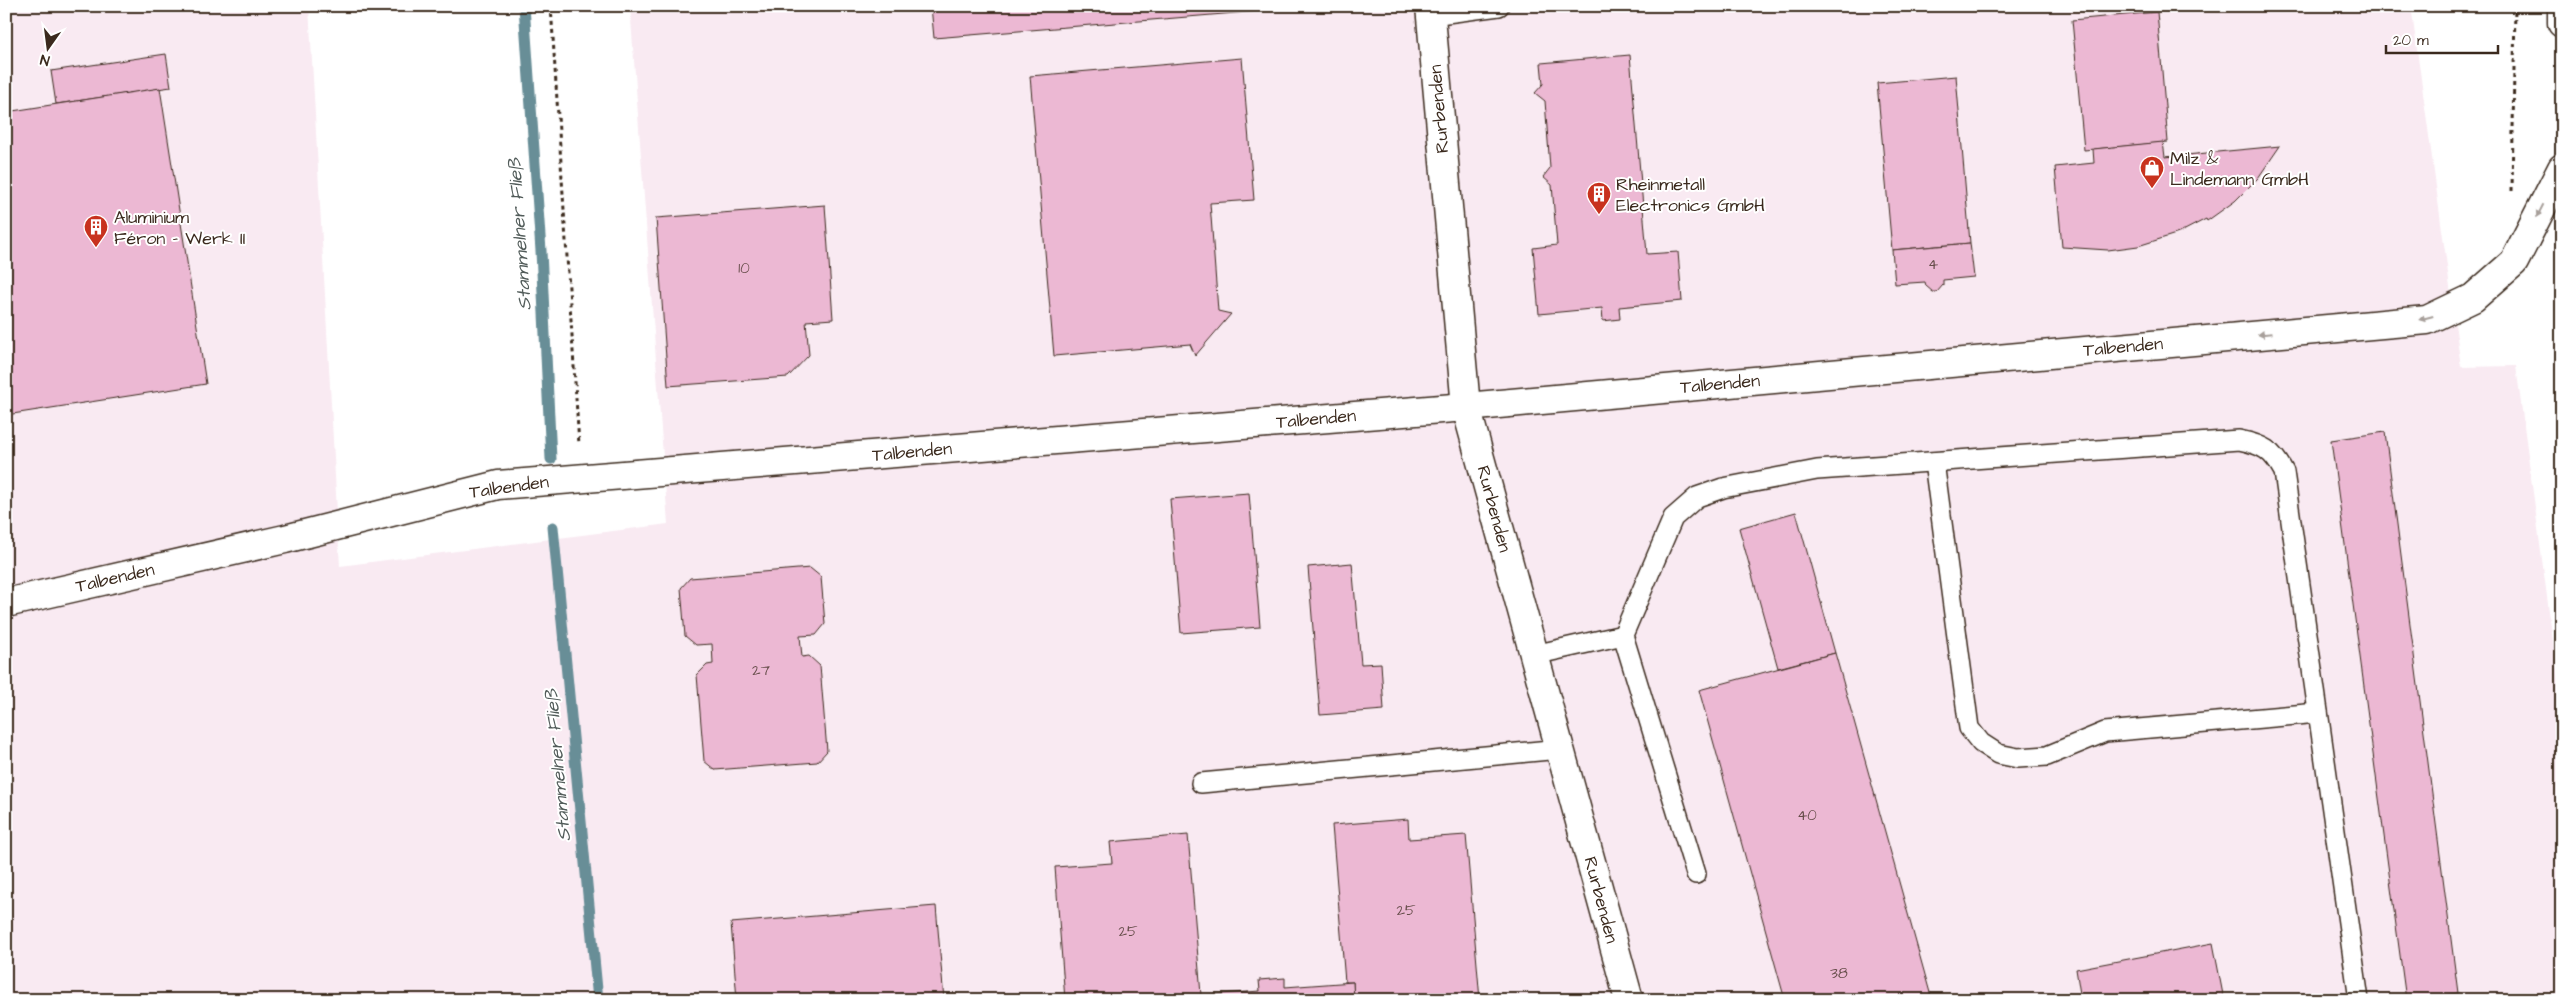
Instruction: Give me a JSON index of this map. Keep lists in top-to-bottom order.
{
  "streets": {
    "street": ["Rurbenden", "Talbenden"]
  },
  "crossings": [
    ["Rurbenden", "Talbenden"]
  ],
  "one_way": ["Talbenden"],
  "water": ["Stammelner Fließ"],
  "places": {
    "shop": ["Milz & Lindemann GmbH"],
    "building": ["Rheinmetall Electronics GmbH", "Aluminium Féron - Werk II"]
  },
  "house_numbers": [
    "4",
    "10",
    "27",
    "40",
    "25",
    "25",
    "38"
  ],
  "scale_bar": "20 m",
  "north": "bottom"
}
